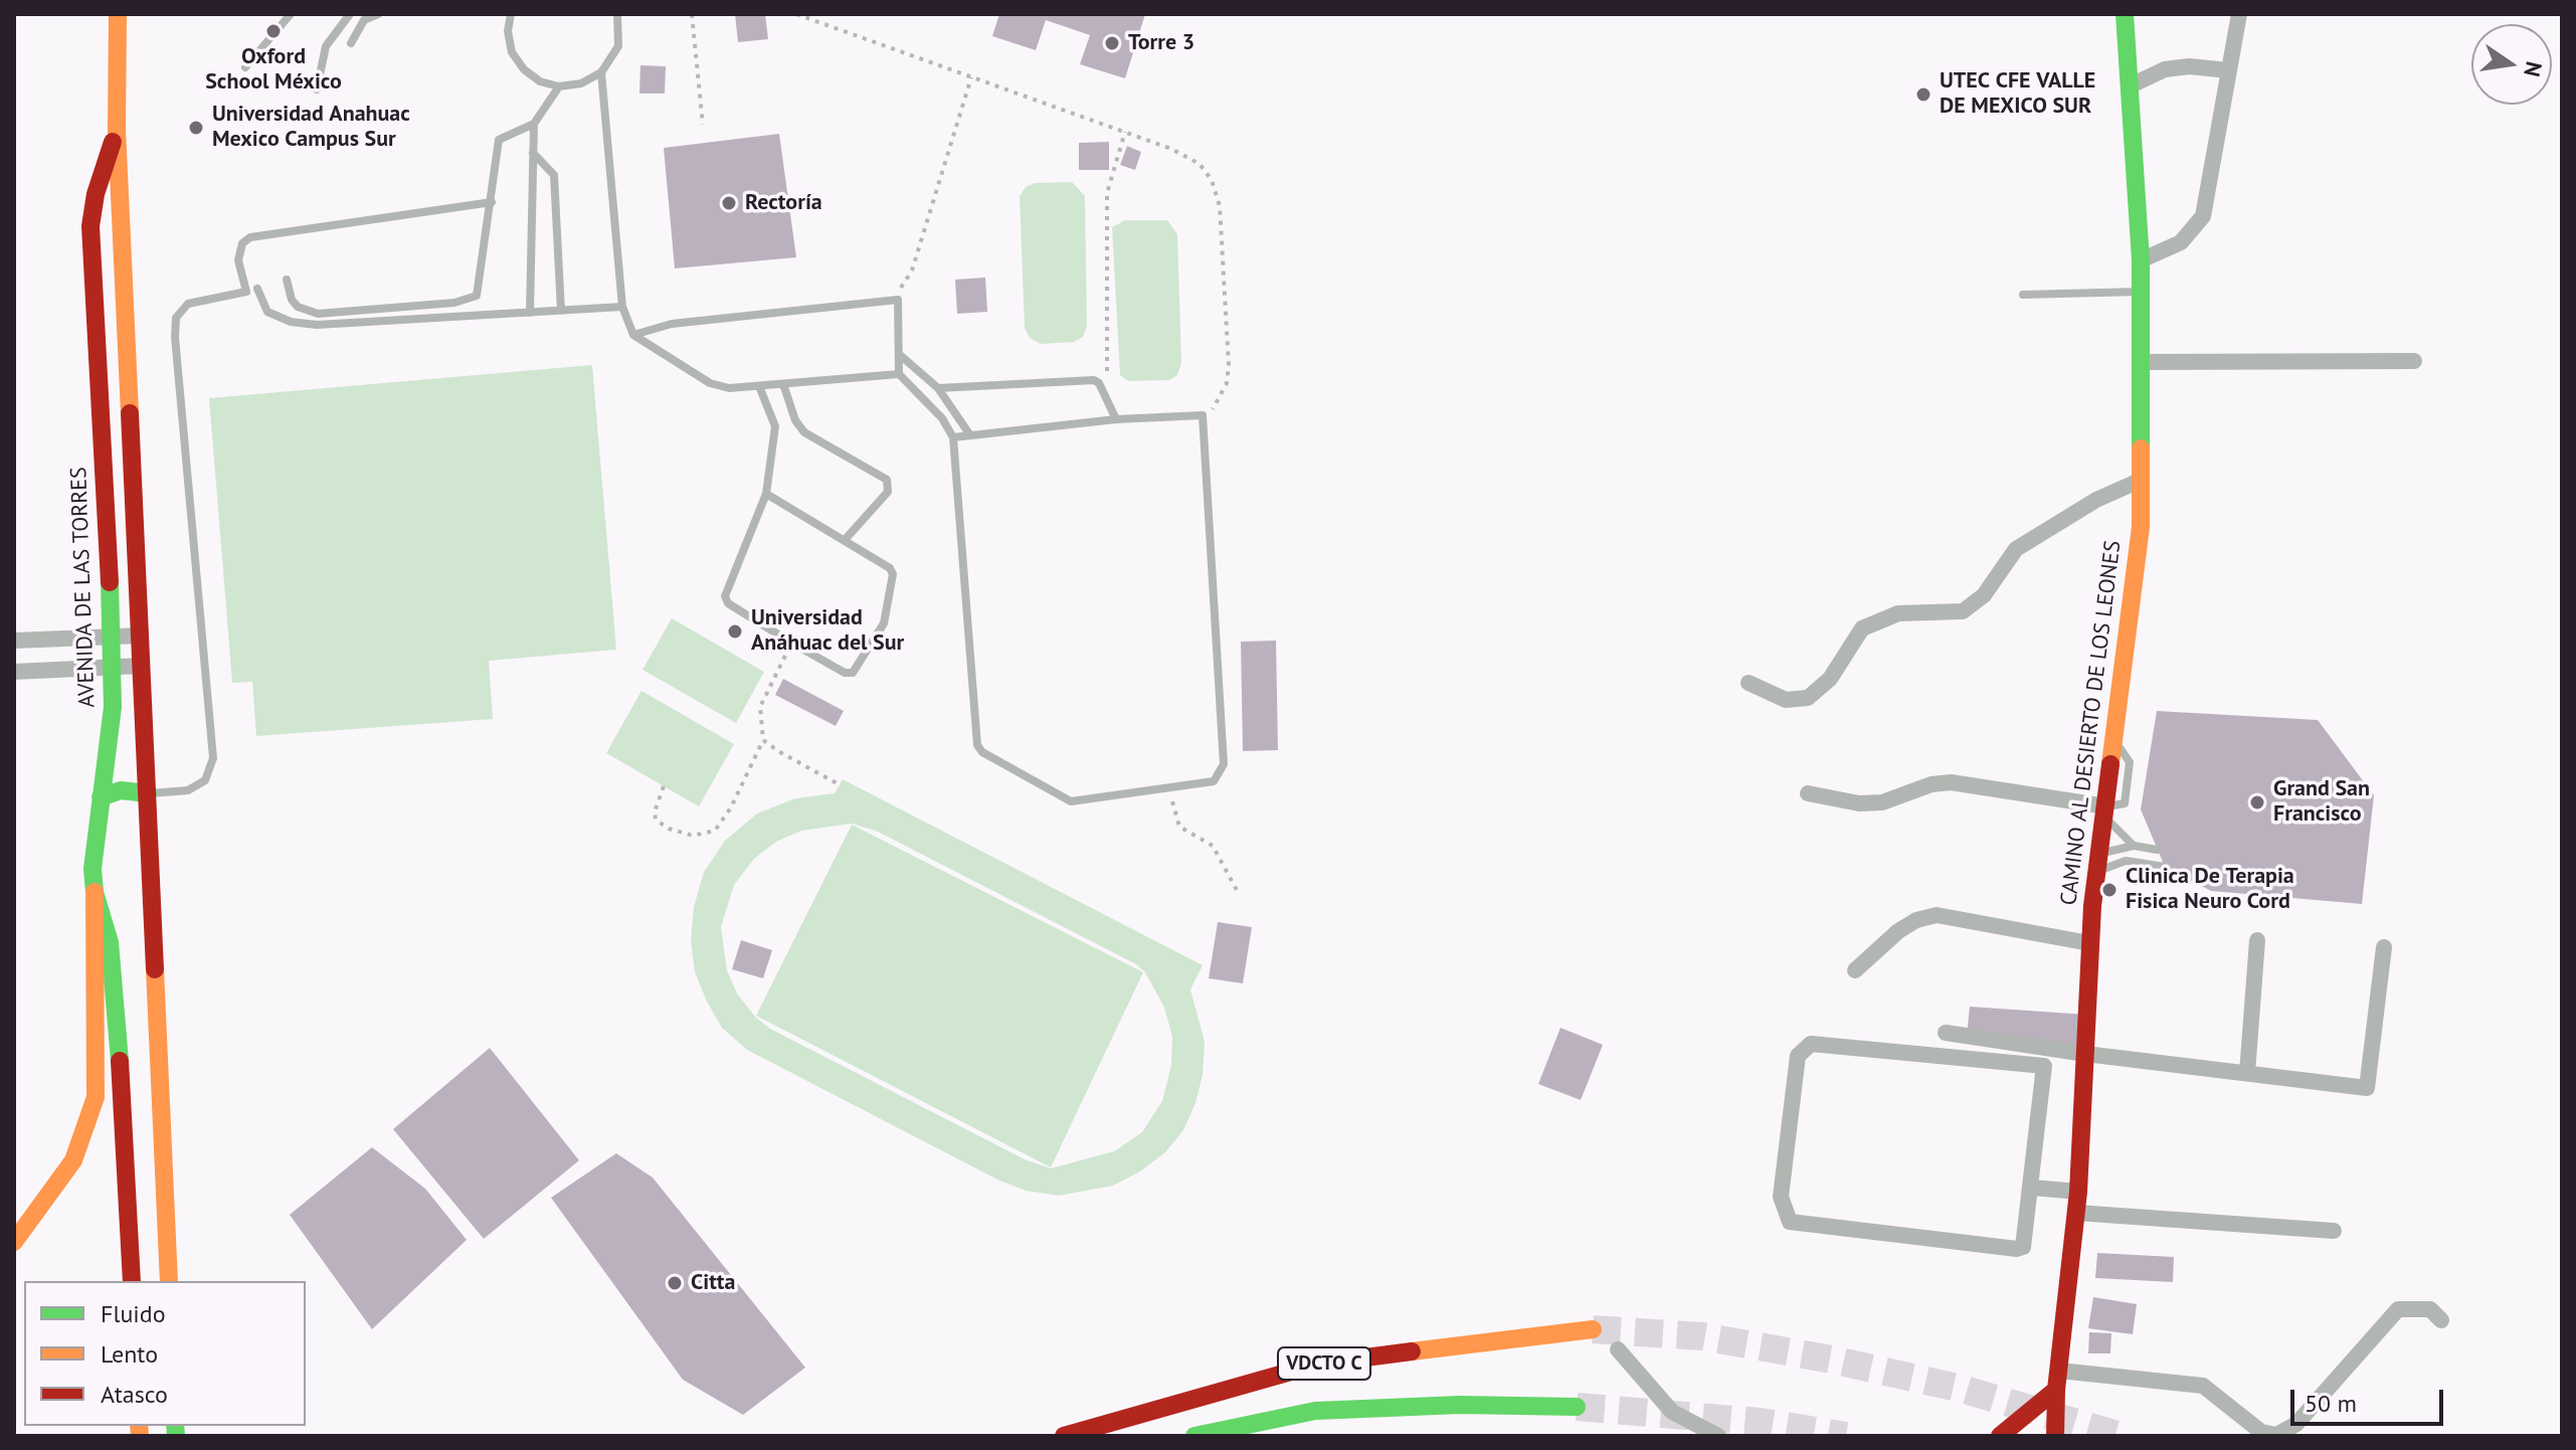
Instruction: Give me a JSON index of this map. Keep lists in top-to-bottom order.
{
  "streets": {
    "main road": ["AVENIDA DE LAS TORRES", "CAMINO AL DESIERTO DE LOS LEONES", "VDCTO C"]
  },
  "places": [
    "Oxford School México",
    "Torre 3",
    "UTEC CFE VALLE DE MEXICO SUR",
    "Universidad Anahuac Mexico Campus Sur",
    "Rectoría",
    "Universidad Anáhuac del Sur",
    "Grand San Francisco",
    "Clinica De Terapia Fisica Neuro Cord",
    "Citta"
  ],
  "legend": ["Fluido", "Lento", "Atasco"],
  "scale_bar": "50 m",
  "north": "right"
}
